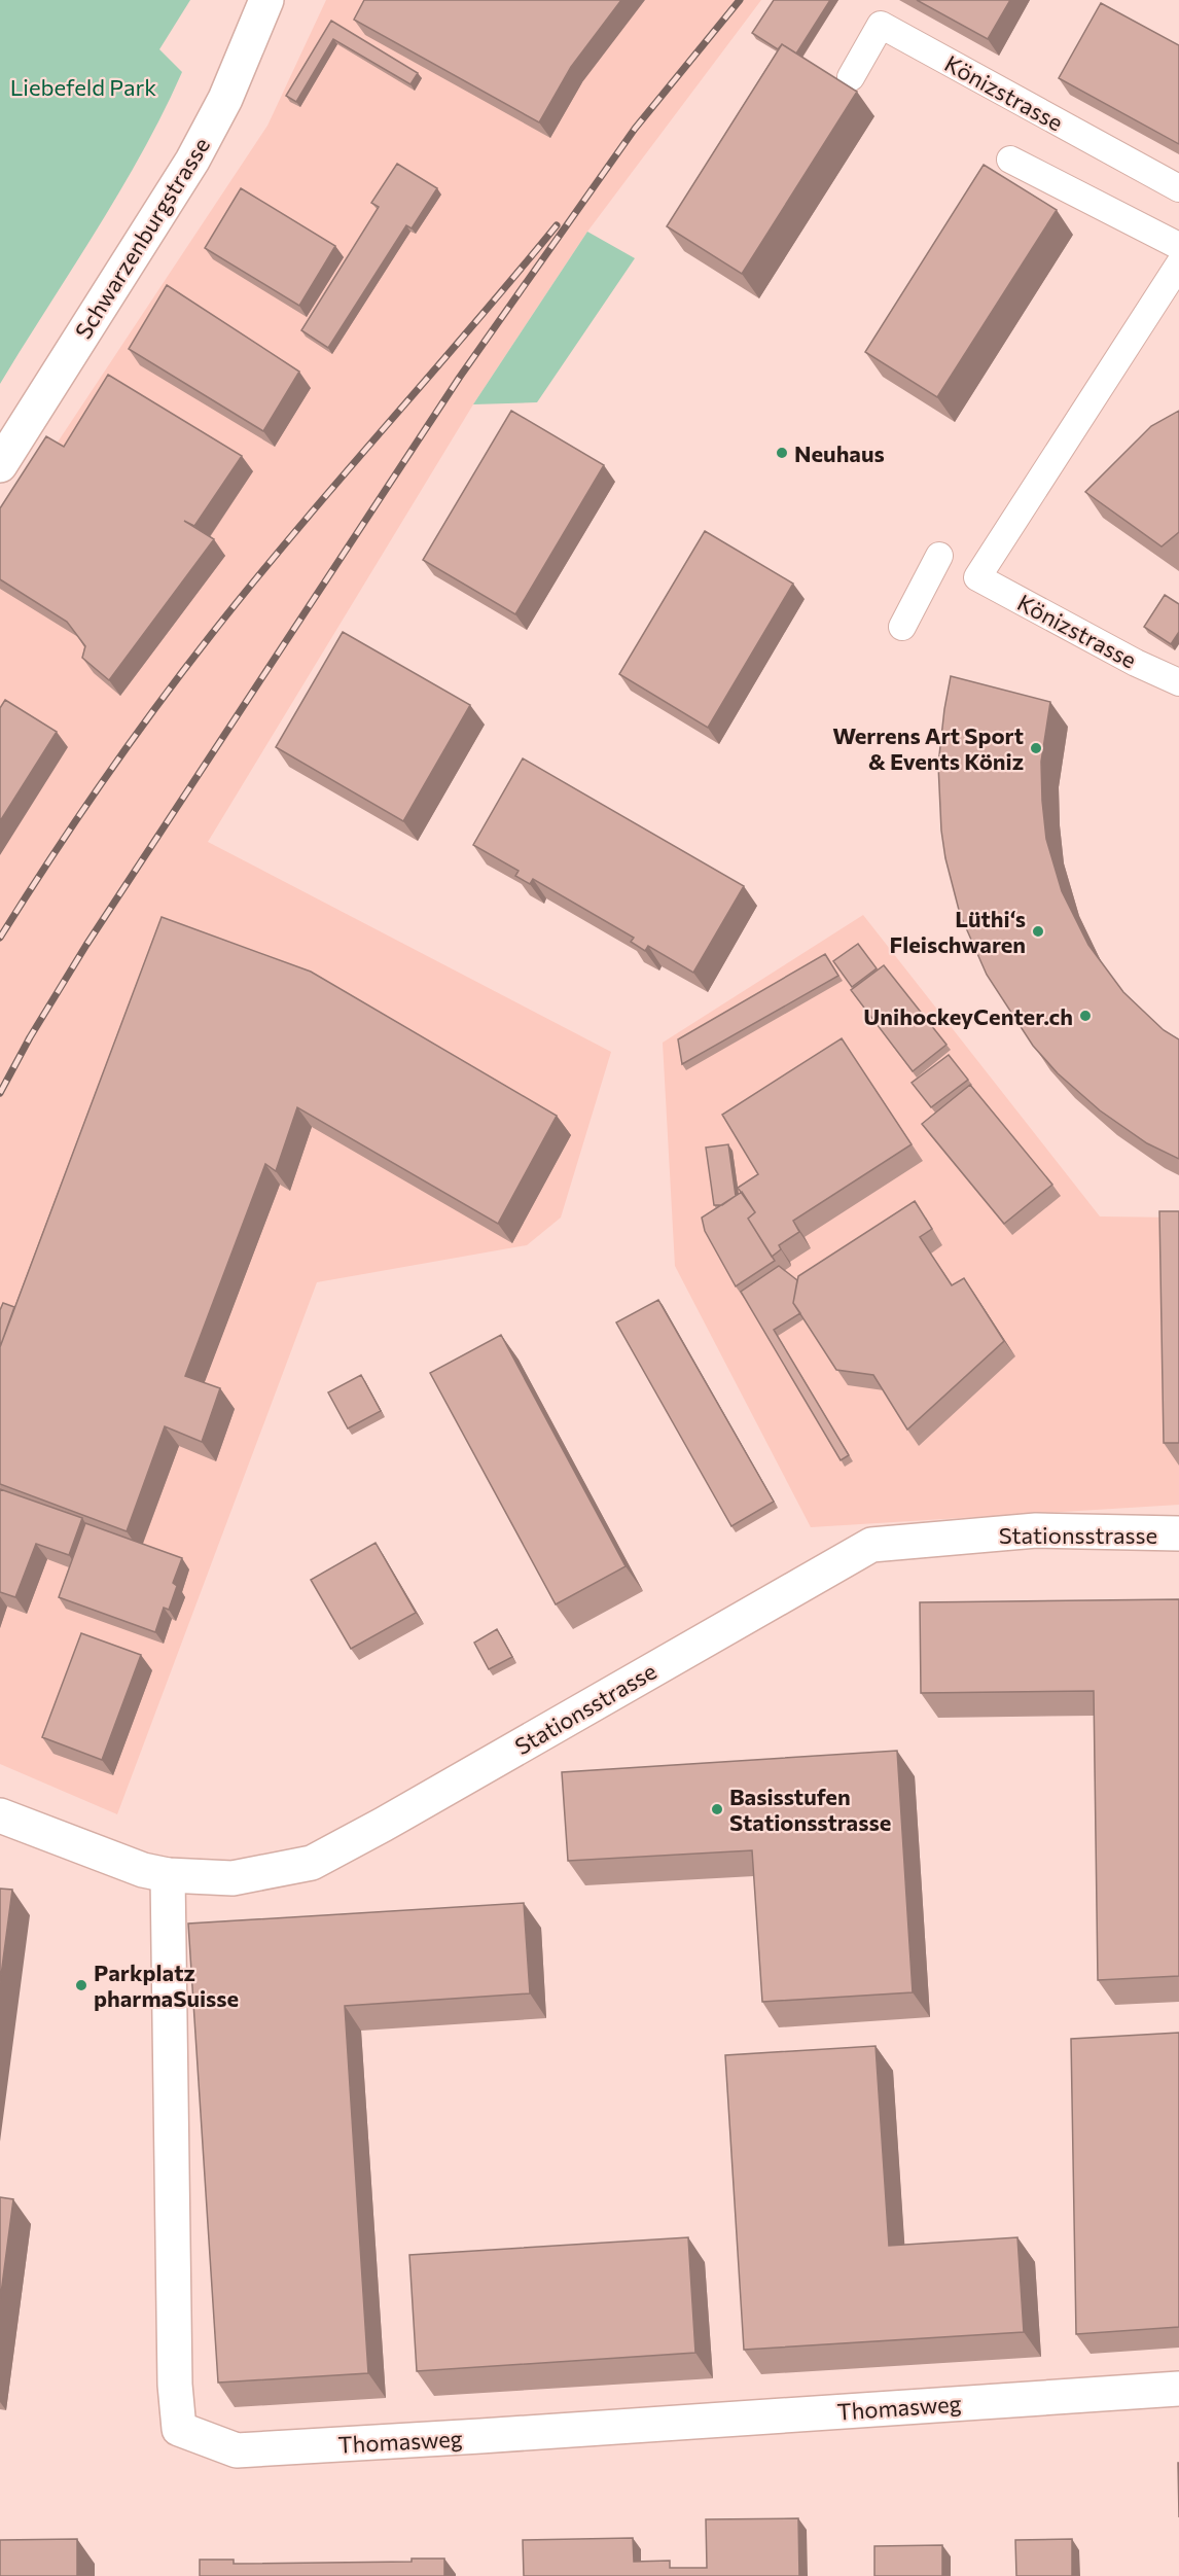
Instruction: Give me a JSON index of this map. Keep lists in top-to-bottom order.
{
  "streets": {
    "street": ["Schwarzenburgstrasse", "Stationsstrasse", "Thomasweg"],
    "lane": ["Könizstrasse"]
  },
  "crossings": [
    ["Stationsstrasse", "Thomasweg"]
  ],
  "parks": ["Liebefeld Park"],
  "places": [
    "Neuhaus",
    "Werrens Art Sport & Events Köniz",
    "Lüthi‘s Fleischwaren",
    "UnihockeyCenter.ch",
    "Basisstufen Stationsstrasse",
    "Parkplatz pharmaSuisse"
  ]
}
